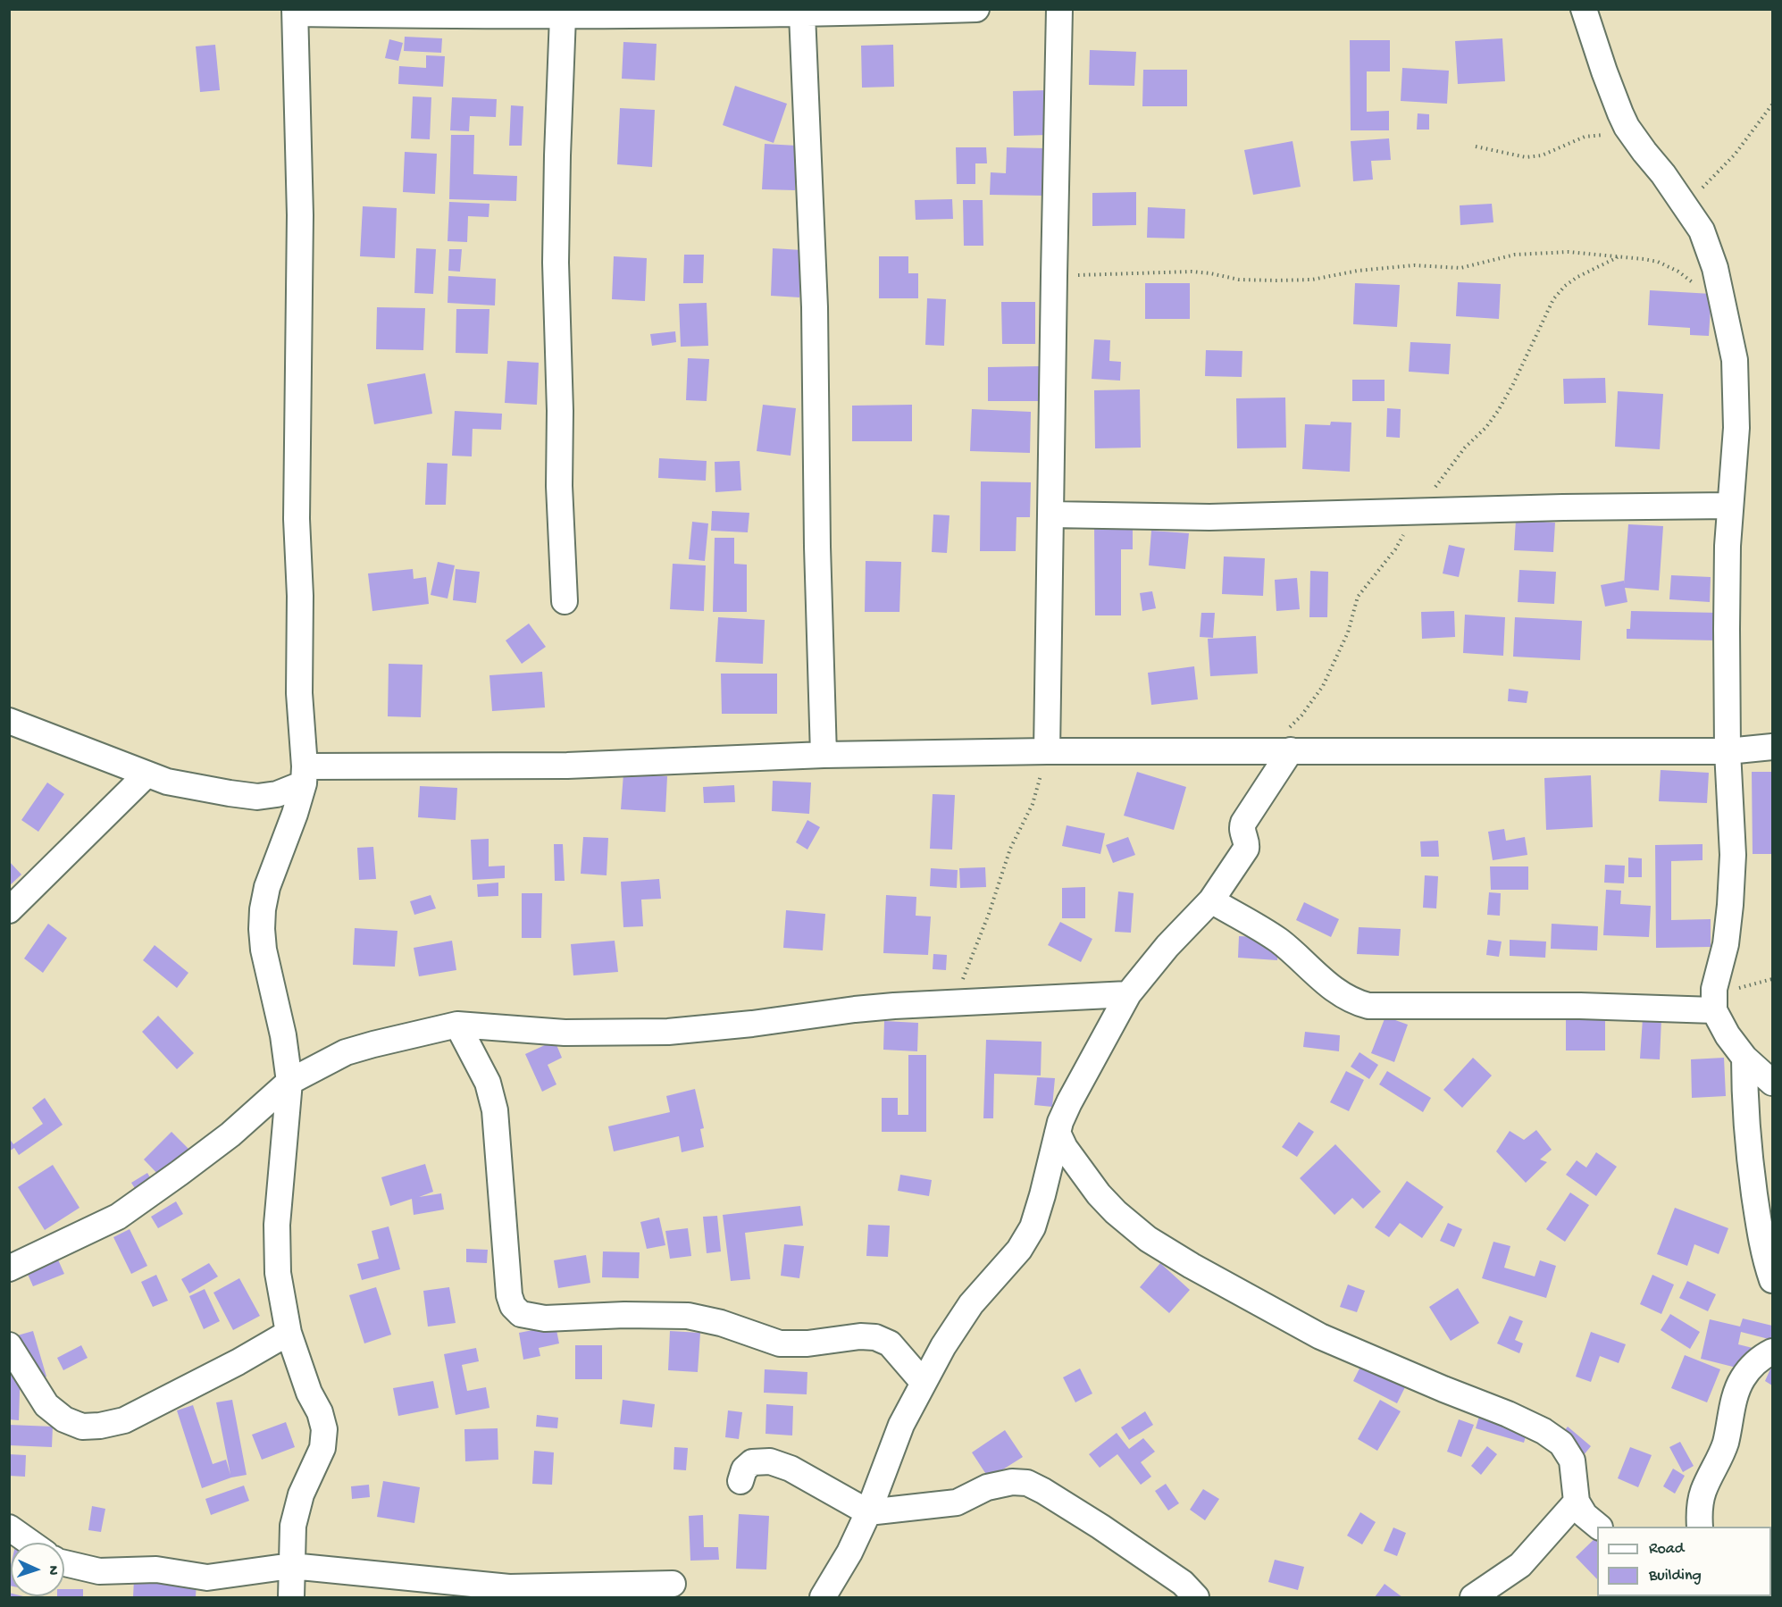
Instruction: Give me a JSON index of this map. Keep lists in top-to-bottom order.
{
  "legend": ["Road", "Building"],
  "north": "right"
}
